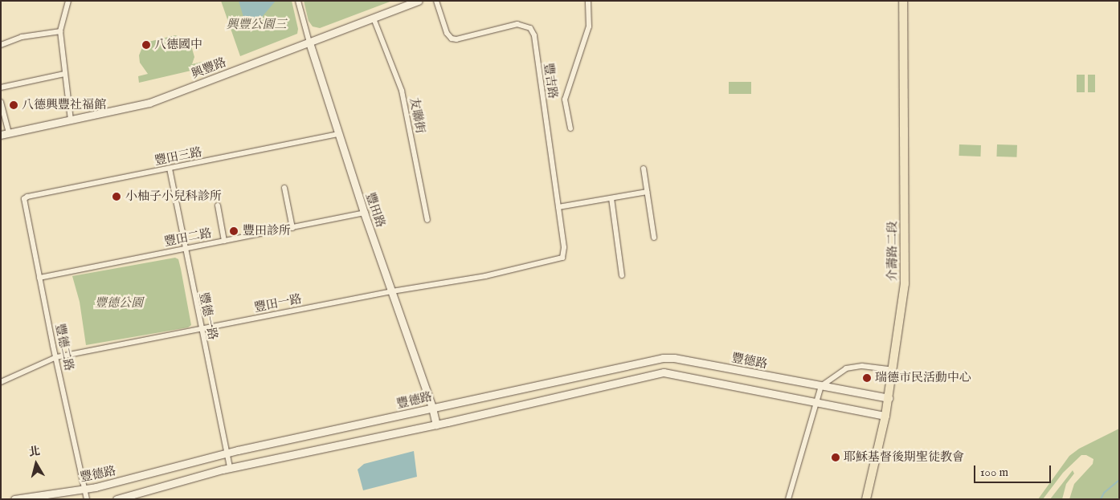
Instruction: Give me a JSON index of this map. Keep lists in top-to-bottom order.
{
  "streets": {
    "main road": [
      "興豐路",
      "豐田路",
      "介壽路二段",
      "豐德路"
    ],
    "street": [
      "豐吉路",
      "友聯街",
      "豐田三路",
      "豐田二路",
      "豐田一路",
      "豐德一路",
      "豐德二路"
    ]
  },
  "crossings": [
    ["興豐路", "友聯街"],
    ["興豐路", "豐田路"],
    ["豐吉路", "豐田一路"],
    ["豐田三路", "豐田路"],
    ["豐田三路", "豐德一路"],
    ["豐田三路", "豐德二路"],
    ["豐田路", "豐田二路"],
    ["豐田路", "豐田一路"],
    ["豐田路", "豐德路"],
    ["豐田二路", "豐德一路"],
    ["豐田二路", "豐德二路"],
    ["介壽路二段", "豐德路"],
    ["豐田一路", "豐德一路"],
    ["豐田一路", "豐德二路"],
    ["豐德一路", "豐德路"],
    ["豐德二路", "豐德路"]
  ],
  "parks": ["興豐公園三", "豐德公園"],
  "places": [
    "八德國中",
    "八德興豐社福館",
    "小柚子小兒科診所",
    "豐田診所",
    "瑞德市民活動中心",
    "耶穌基督後期聖徒教會"
  ],
  "scale_bar": "100 m",
  "north": "top"
}
